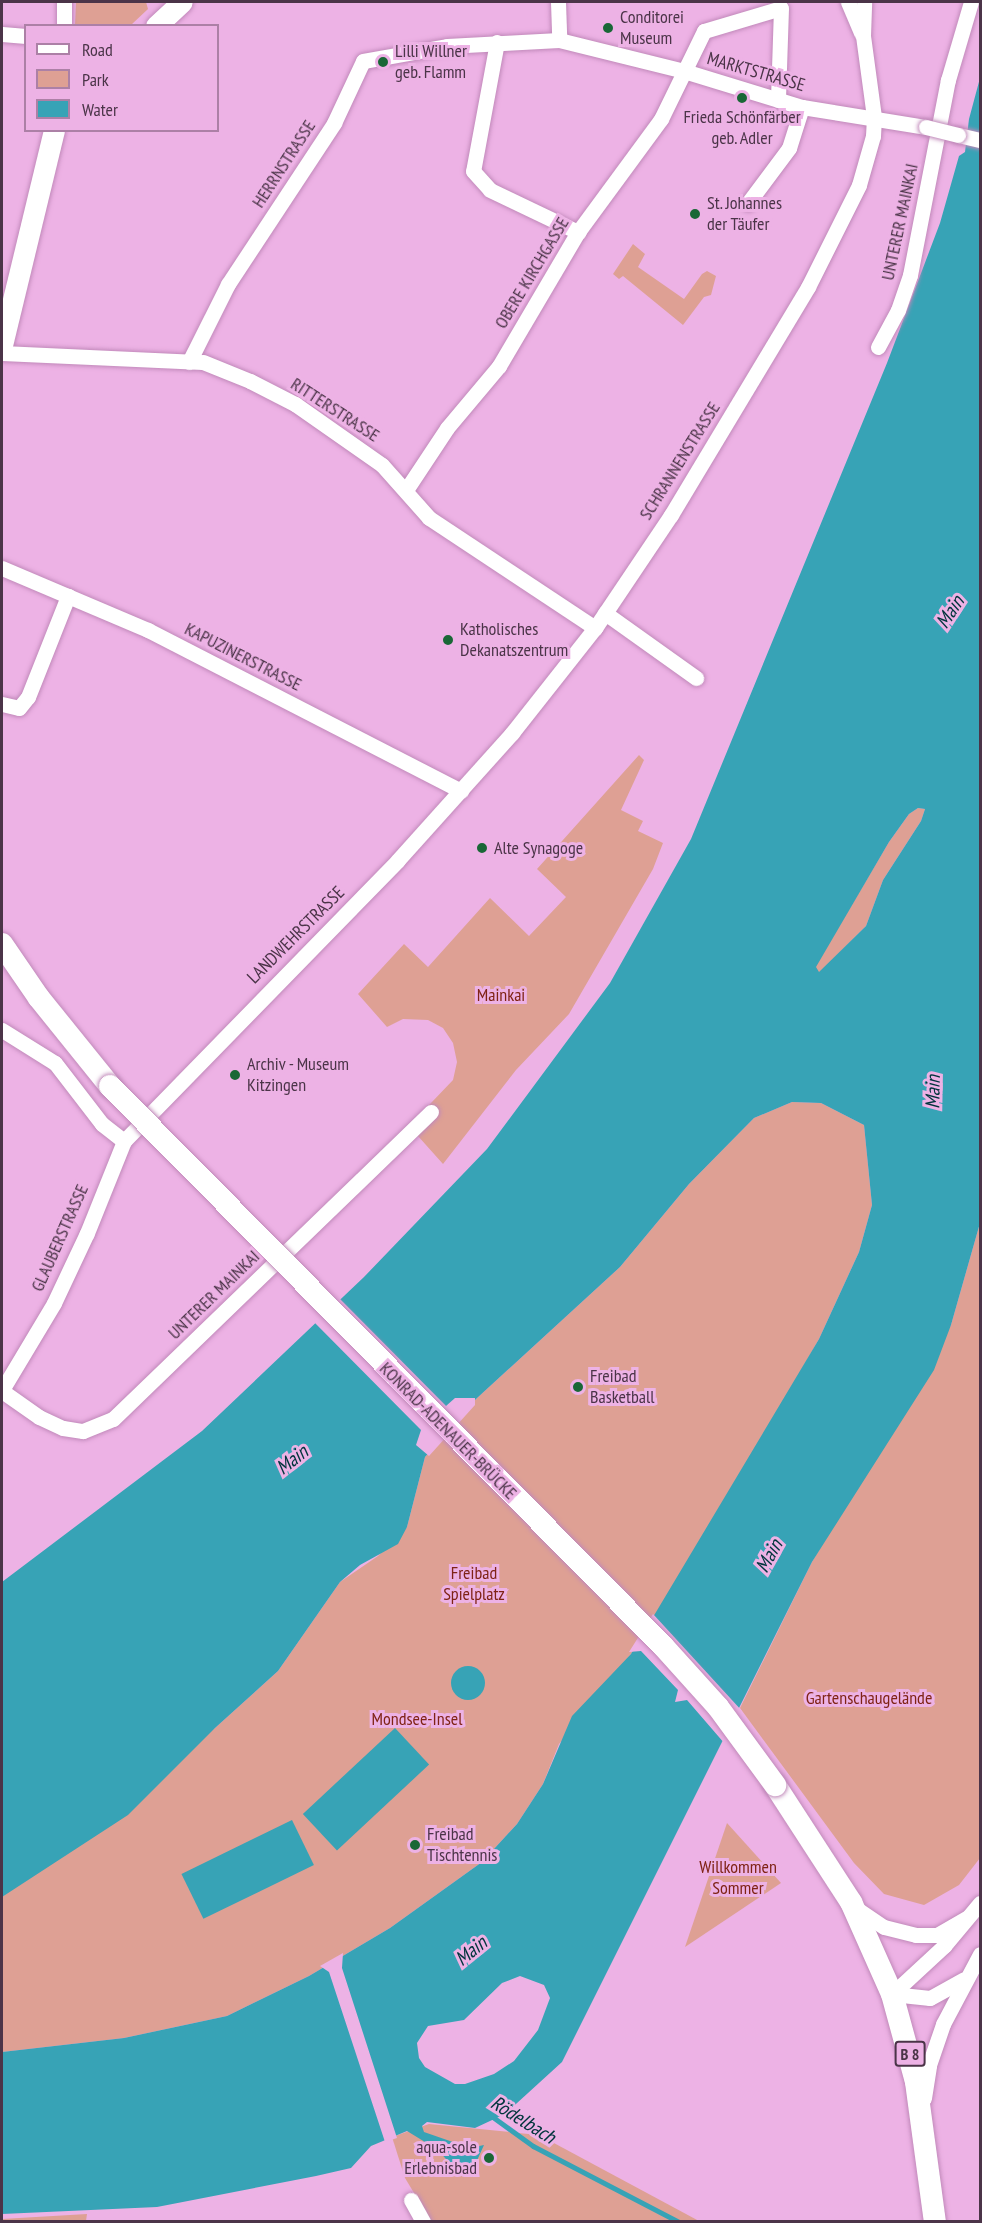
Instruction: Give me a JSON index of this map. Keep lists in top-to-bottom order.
{
  "streets": {
    "main road": ["KONRAD-ADENAUER-BRÜCKE", "B 8"],
    "street": [
      "MARKTSTRASSE",
      "HERRNSTRASSE",
      "UNTERER MAINKAI",
      "OBERE KIRCHGASSE",
      "RITTERSTRASSE",
      "SCHRANNENSTRASSE",
      "KAPUZINERSTRASSE",
      "LANDWEHRSTRASSE",
      "GLAUBERSTRASSE"
    ]
  },
  "crossings": [
    ["MARKTSTRASSE", "HERRNSTRASSE"],
    ["MARKTSTRASSE", "UNTERER MAINKAI"],
    ["MARKTSTRASSE", "OBERE KIRCHGASSE"],
    ["MARKTSTRASSE", "SCHRANNENSTRASSE"],
    ["HERRNSTRASSE", "RITTERSTRASSE"],
    ["UNTERER MAINKAI", "GLAUBERSTRASSE"],
    ["OBERE KIRCHGASSE", "RITTERSTRASSE"],
    ["RITTERSTRASSE", "SCHRANNENSTRASSE"],
    ["SCHRANNENSTRASSE", "KAPUZINERSTRASSE"],
    ["SCHRANNENSTRASSE", "LANDWEHRSTRASSE"],
    ["KAPUZINERSTRASSE", "LANDWEHRSTRASSE"],
    ["LANDWEHRSTRASSE", "GLAUBERSTRASSE"],
    ["KONRAD-ADENAUER-BRÜCKE", "B 8"]
  ],
  "water": ["Main", "Rödelbach"],
  "parks": [
    "Mainkai",
    "Freibad Spielplatz",
    "Gartenschaugelände",
    "Mondsee-Insel",
    "Willkommen Sommer"
  ],
  "places": [
    "Conditorei Museum",
    "Lilli Willner geb. Flamm",
    "Frieda Schönfärber geb. Adler",
    "St. Johannes der Täufer",
    "Katholisches Dekanatszentrum",
    "Alte Synagoge",
    "Archiv - Museum Kitzingen",
    "Freibad Basketball",
    "Freibad Tischtennis",
    "aqua-sole Erlebnisbad"
  ],
  "legend": ["Road", "Park", "Water"]
}
